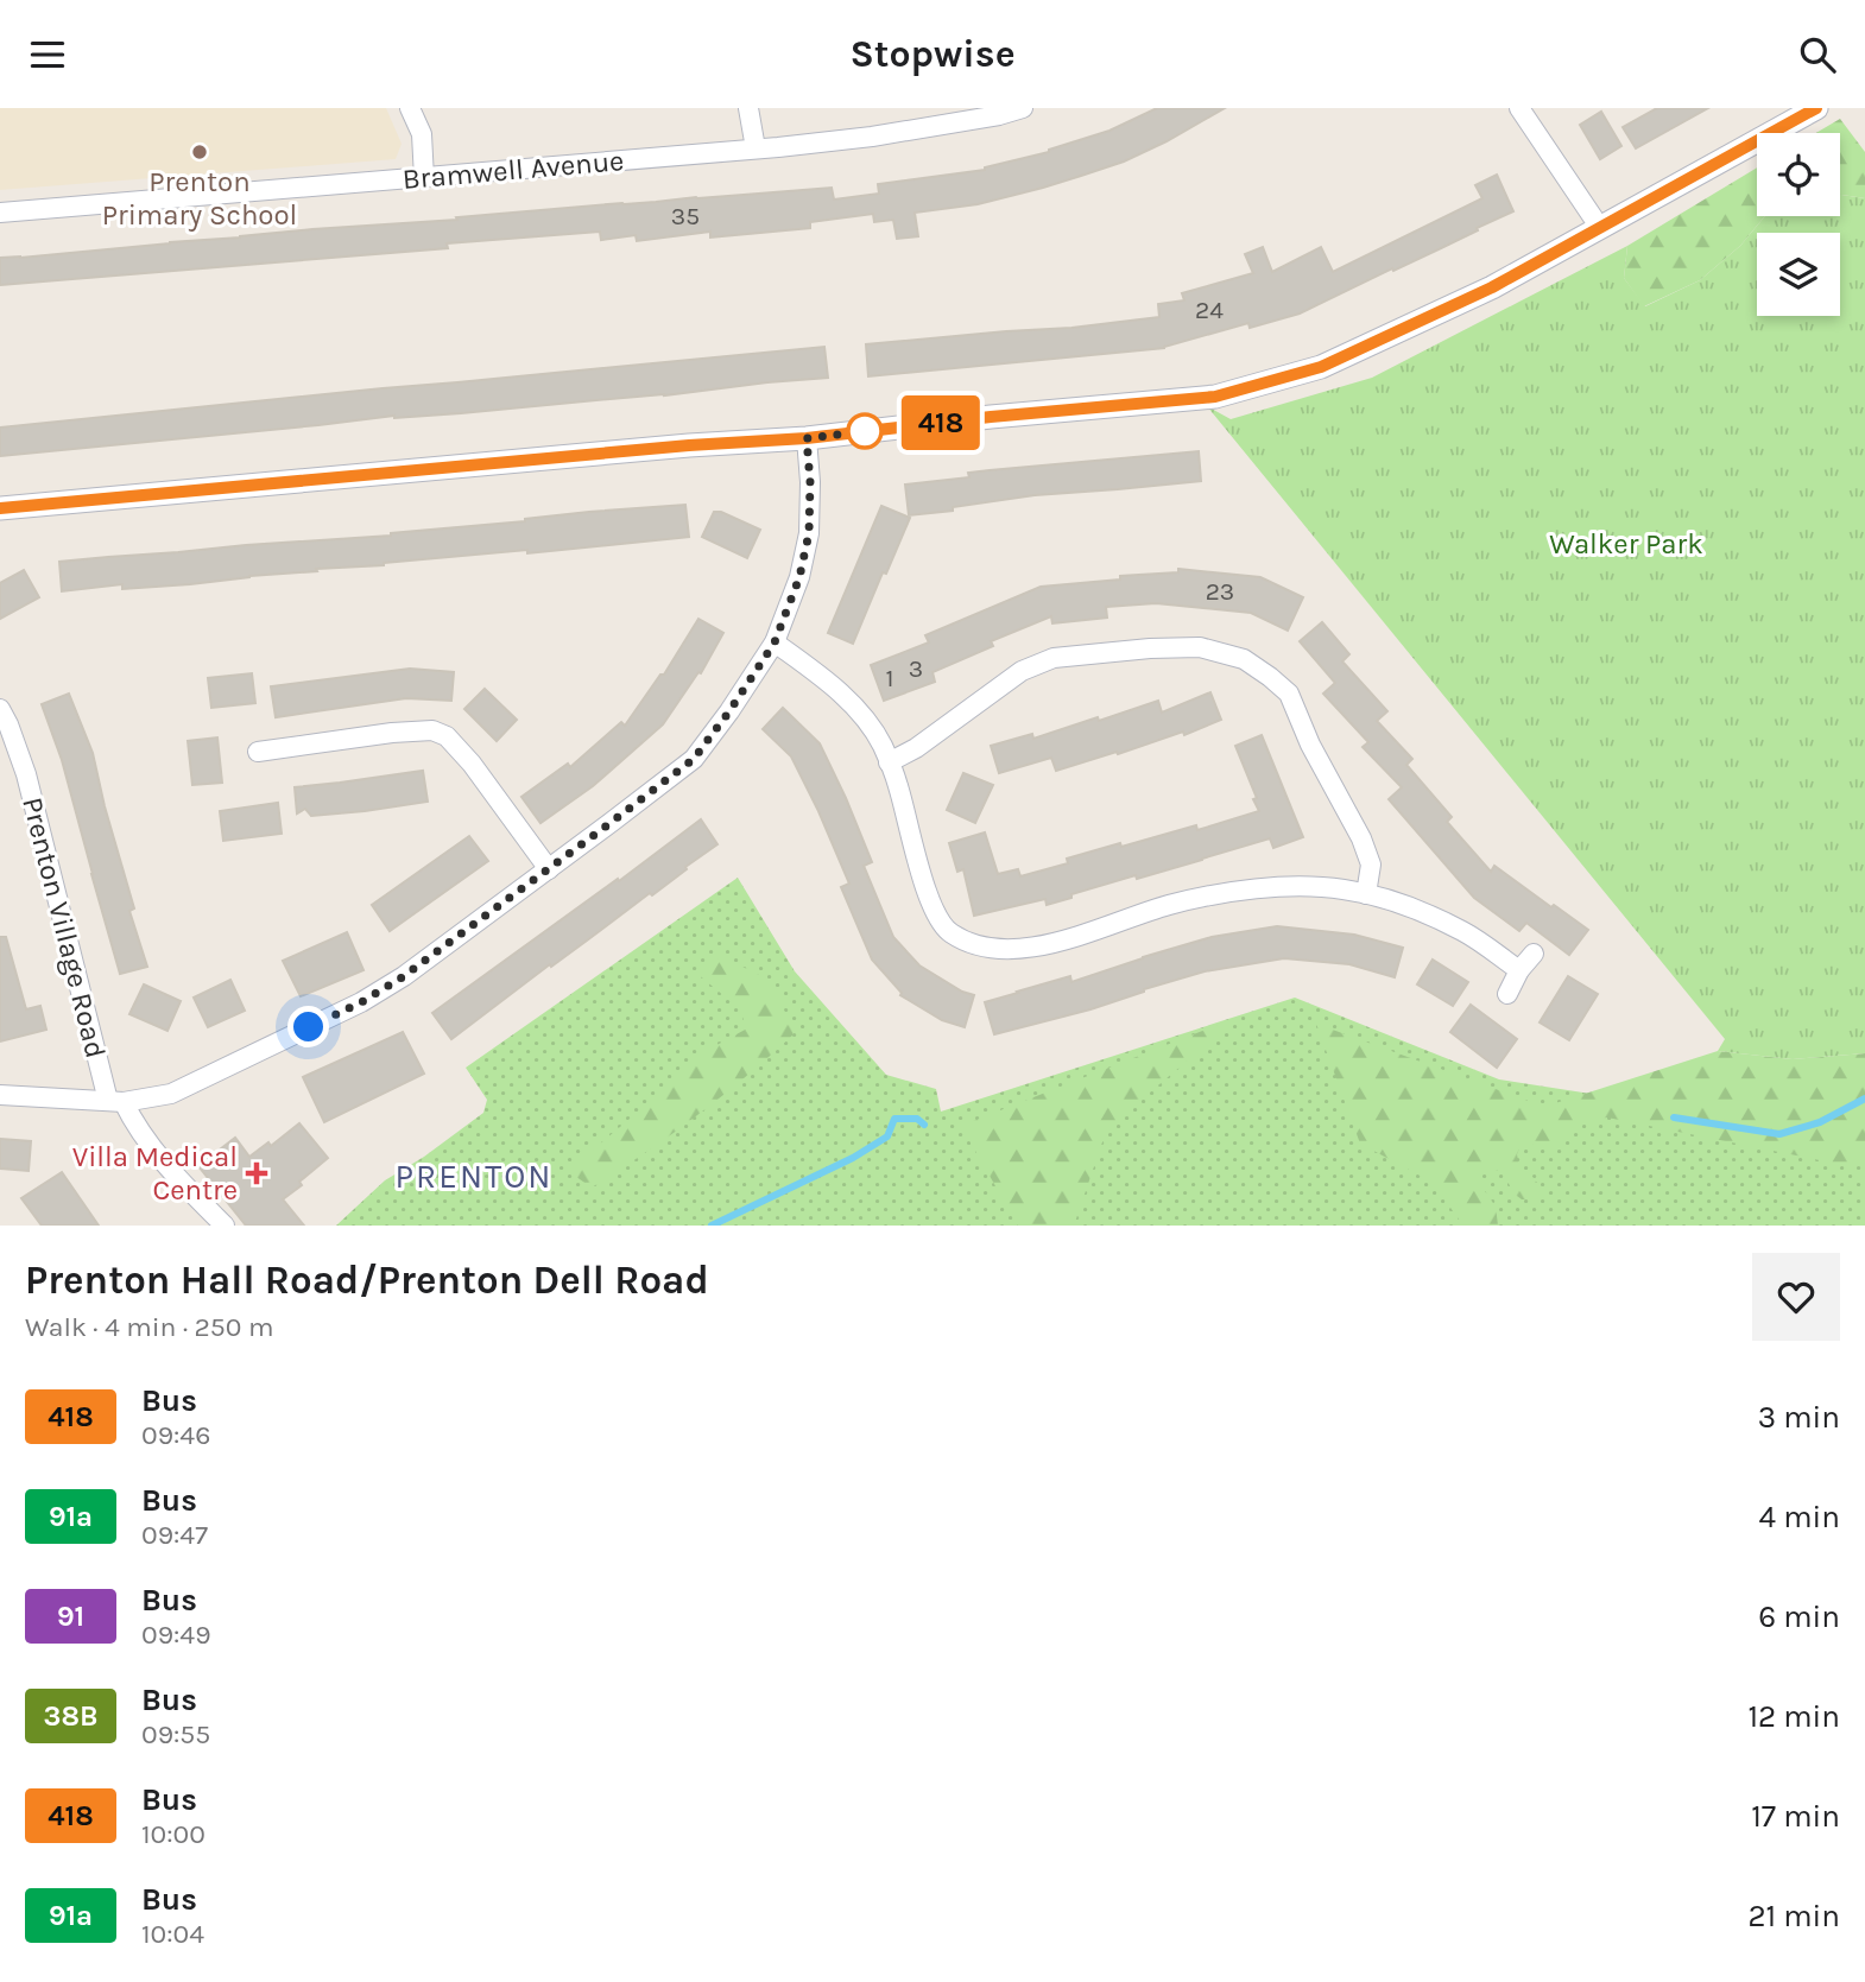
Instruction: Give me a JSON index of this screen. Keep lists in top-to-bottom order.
{
  "streets": {
    "street": ["Bramwell Avenue", "Prenton Village Road"]
  },
  "districts": ["PRENTON"],
  "parks": ["Walker Park"],
  "places": {
    "other": ["Prenton Primary School"],
    "health": ["Villa Medical Centre"]
  },
  "lines": ["bus line 418"],
  "house_numbers": [
    "35",
    "24",
    "23",
    "3",
    "1"
  ],
  "page": {
    "header": "Stopwise",
    "on_map": "418",
    "heading": ["Prenton Hall Road/Prenton Dell Road", "Walk · 4 min · 250 m"],
    "list": [
      {
        "mark": "418",
        "name": "Bus",
        "note": "09:46",
        "value": "3 min"
      },
      {
        "mark": "91a",
        "name": "Bus",
        "note": "09:47",
        "value": "4 min"
      },
      {
        "mark": "91",
        "name": "Bus",
        "note": "09:49",
        "value": "6 min"
      },
      {
        "mark": "38B",
        "name": "Bus",
        "note": "09:55",
        "value": "12 min"
      },
      {
        "mark": "418",
        "name": "Bus",
        "note": "10:00",
        "value": "17 min"
      },
      {
        "mark": "91a",
        "name": "Bus",
        "note": "10:04",
        "value": "21 min"
      }
    ]
  }
}
